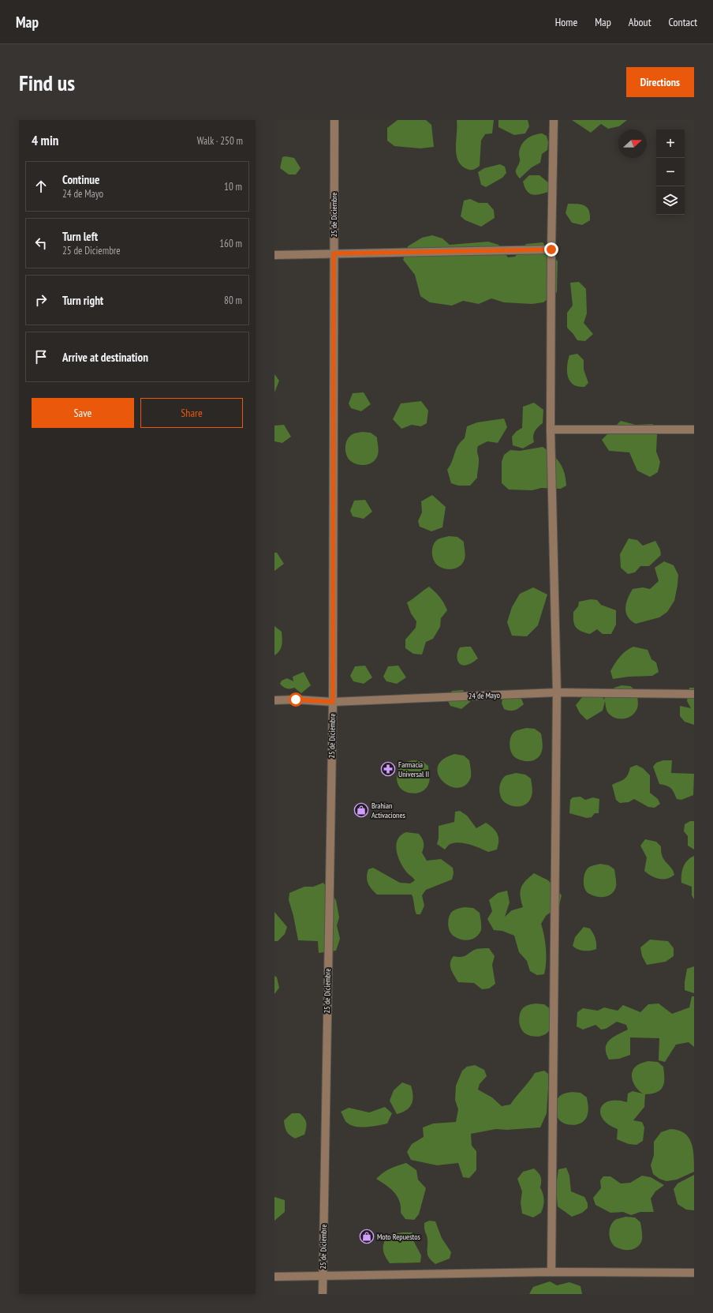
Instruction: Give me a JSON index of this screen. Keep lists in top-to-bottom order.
{
  "streets": {
    "street": ["25 de Diciembre", "24 de Mayo"]
  },
  "crossings": [
    ["25 de Diciembre", "24 de Mayo"]
  ],
  "places": {
    "pharmacy": ["Farmacia Universal II"],
    "shop": ["Brahian Activaciones", "Moto Repuestos"]
  },
  "north": "right",
  "page": {
    "header": "Map",
    "nav": [
      "Home",
      "Map",
      "About",
      "Contact"
    ],
    "buttons": [
      "Directions",
      ["Save", "Share"]
    ],
    "title": "Find us",
    "heading": ["4 min", "Walk · 250 m"],
    "map_buttons": ["+", "−"],
    "list": [
      ["Continue", "24 de Mayo", "10 m"],
      ["Turn left", "25 de Diciembre", "160 m"],
      ["Turn right", "80 m"],
      "Arrive at destination"
    ]
  }
}
